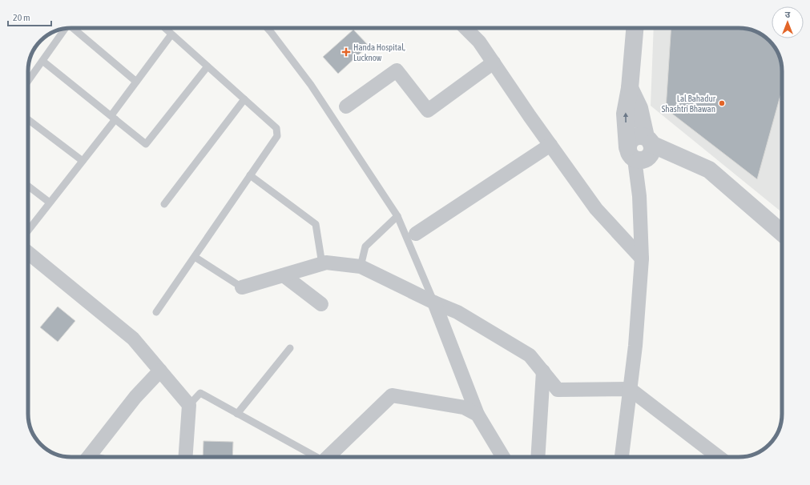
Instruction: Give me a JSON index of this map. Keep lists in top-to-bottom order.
{
  "places": {
    "health": ["Handa Hospital, Lucknow"],
    "other": ["Lal Bahadur Shashtri Bhawan"]
  },
  "scale_bar": "20 m",
  "north": "top"
}
